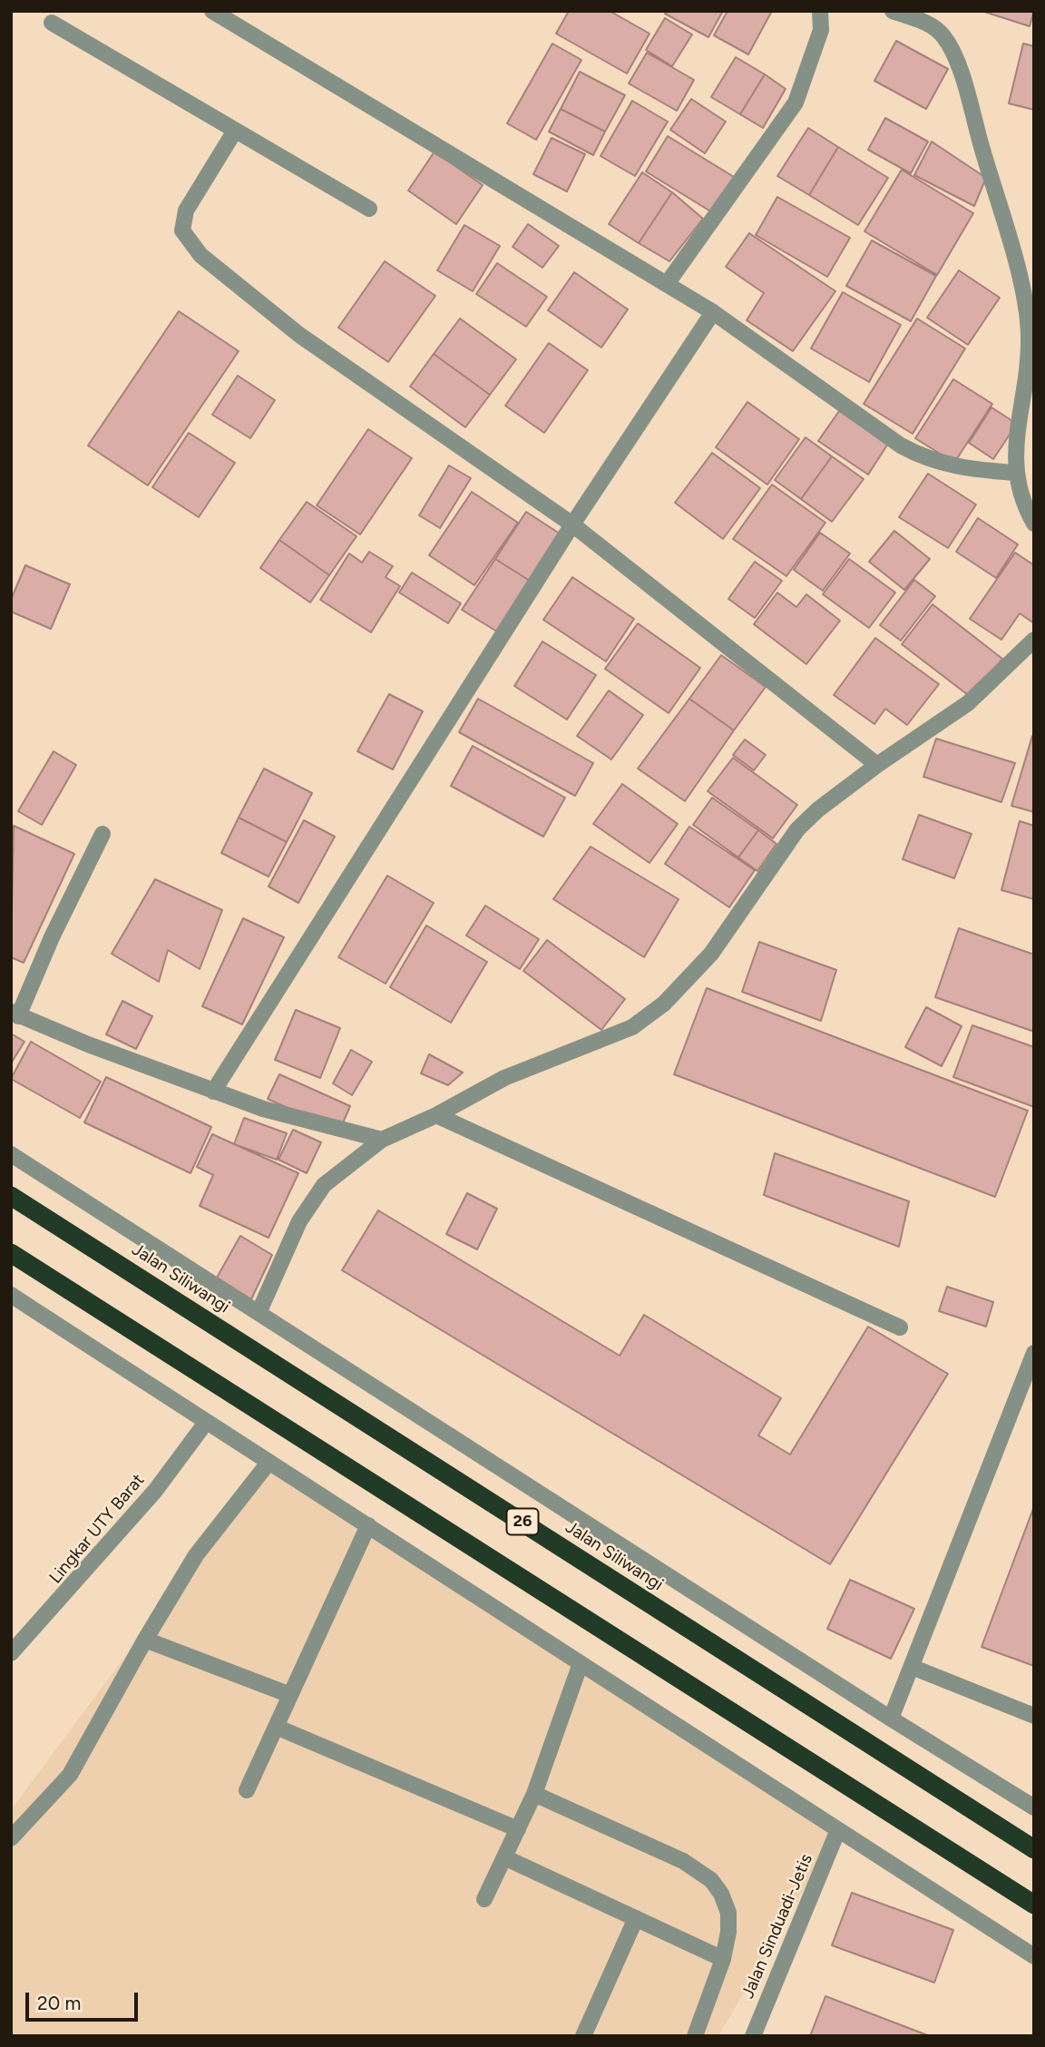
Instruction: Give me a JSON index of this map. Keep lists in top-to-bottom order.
{
  "streets": {
    "highway": ["Jalan Siliwangi", "26"],
    "street": ["Lingkar UTY Barat", "Jalan Sinduadi-Jetis"]
  },
  "scale_bar": "20 m"
}
